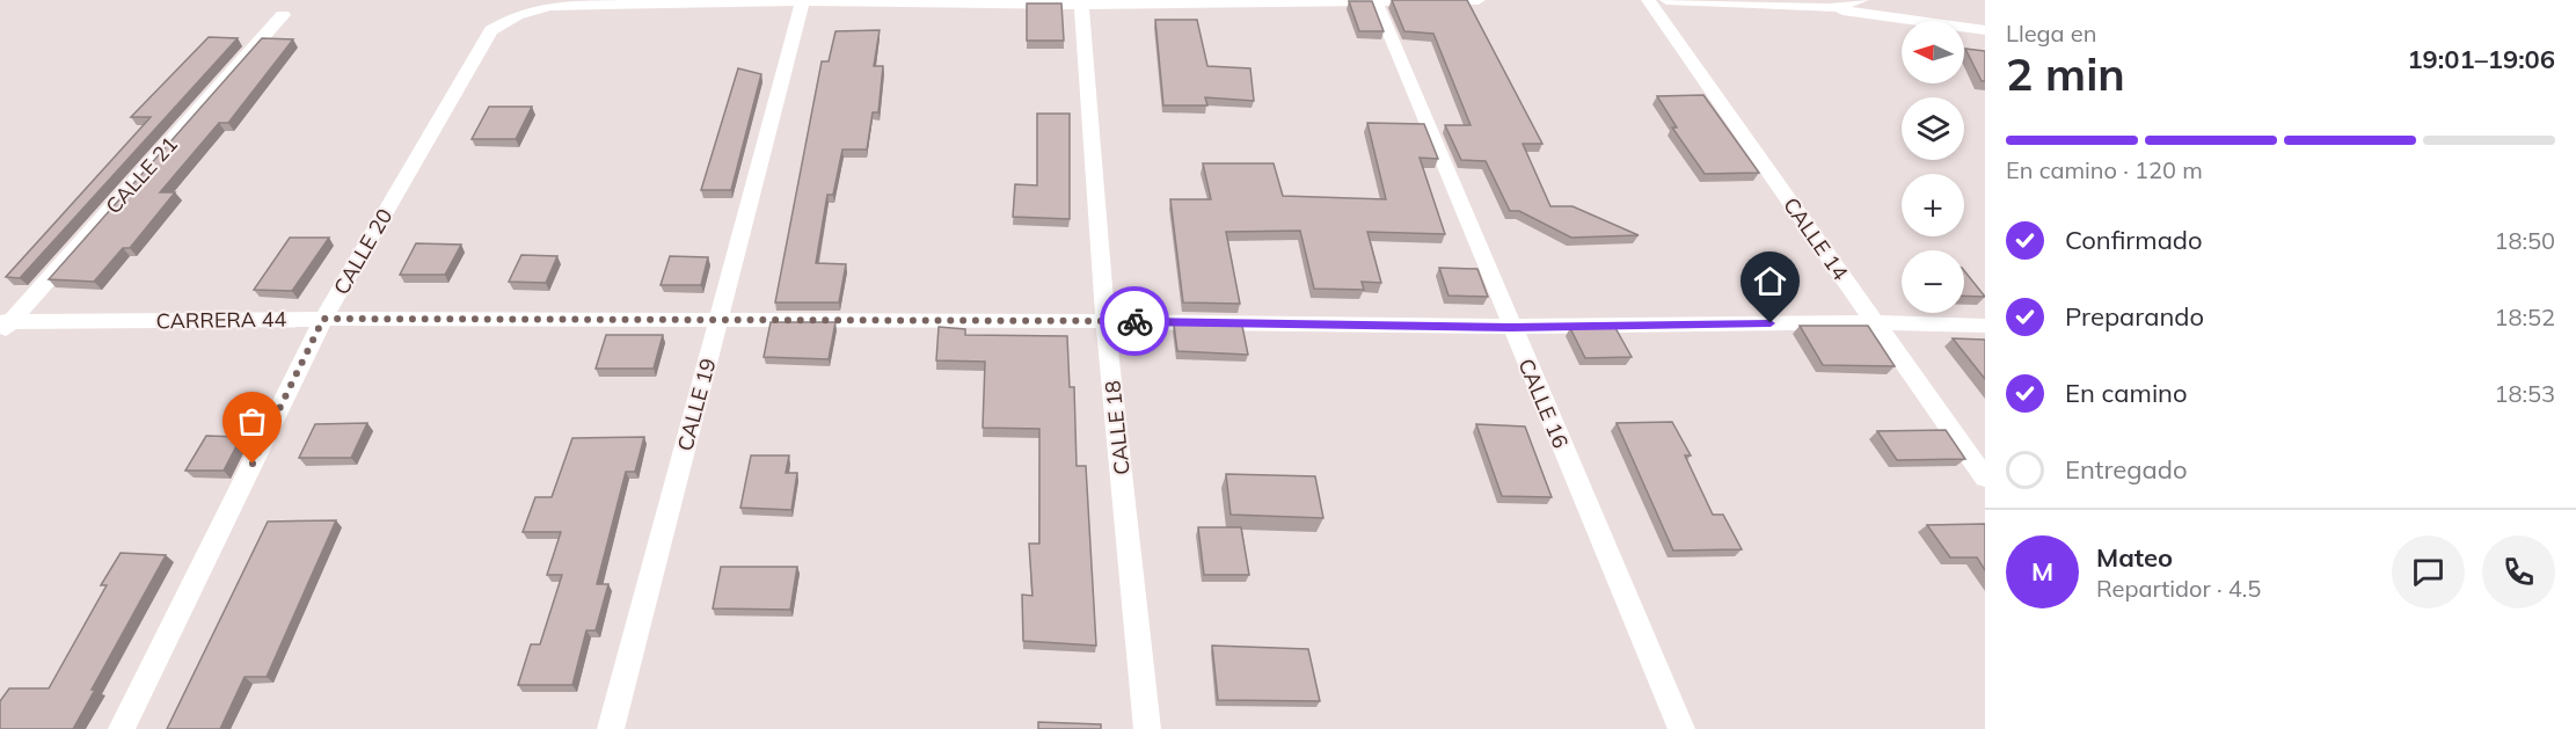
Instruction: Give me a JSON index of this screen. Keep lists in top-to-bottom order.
{
  "streets": {
    "street": [
      "CALLE 21",
      "CALLE 14",
      "CALLE 20",
      "CARRERA 44",
      "CALLE 16",
      "CALLE 19",
      "CALLE 18"
    ]
  },
  "crossings": [
    ["CALLE 21", "CARRERA 44"],
    ["CALLE 14", "CARRERA 44"],
    ["CALLE 20", "CARRERA 44"],
    ["CALLE 20", "CALLE 16"],
    ["CALLE 20", "CALLE 19"],
    ["CALLE 20", "CALLE 18"],
    ["CARRERA 44", "CALLE 16"],
    ["CARRERA 44", "CALLE 19"],
    ["CARRERA 44", "CALLE 18"]
  ],
  "north": "left",
  "page": {
    "heading": ["2 min", "Llega en", "19:01–19:06"],
    "panel": ["Mateo", "Repartidor · 4.5"],
    "map_buttons": ["+", "−"],
    "bar": "En camino · 120 m",
    "list": [
      ["Confirmado", "18:50"],
      ["Preparando", "18:52"],
      ["En camino", "18:53"],
      "Entregado"
    ],
    "round": "M"
  }
}
